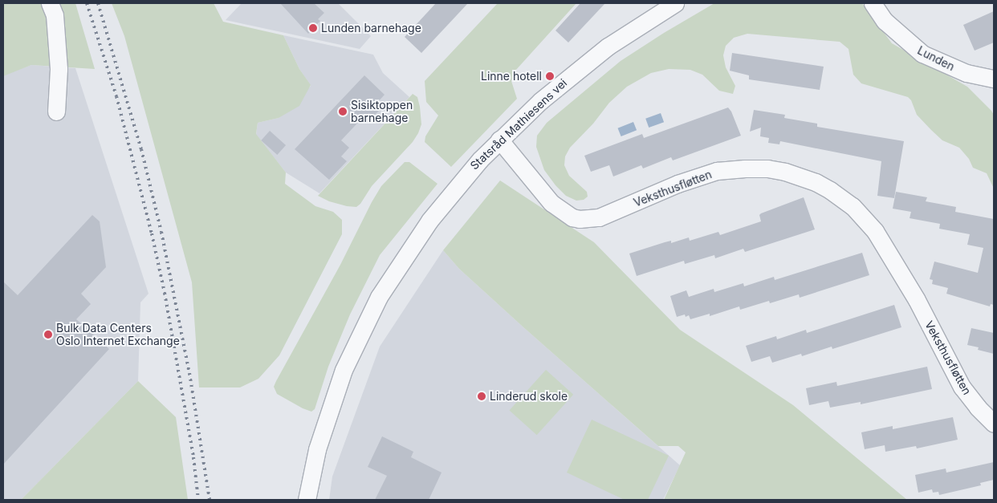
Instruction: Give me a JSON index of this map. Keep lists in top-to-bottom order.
{
  "streets": {
    "street": ["Lunden", "Statsråd Mathiesens vei", "Veksthusfløtten"]
  },
  "crossings": [
    ["Statsråd Mathiesens vei", "Veksthusfløtten"]
  ],
  "places": [
    "Lunden barnehage",
    "Linne hotell",
    "Sisiktoppen barnehage",
    "Bulk Data Centers Oslo Internet Exchange",
    "Linderud skole"
  ]
}
